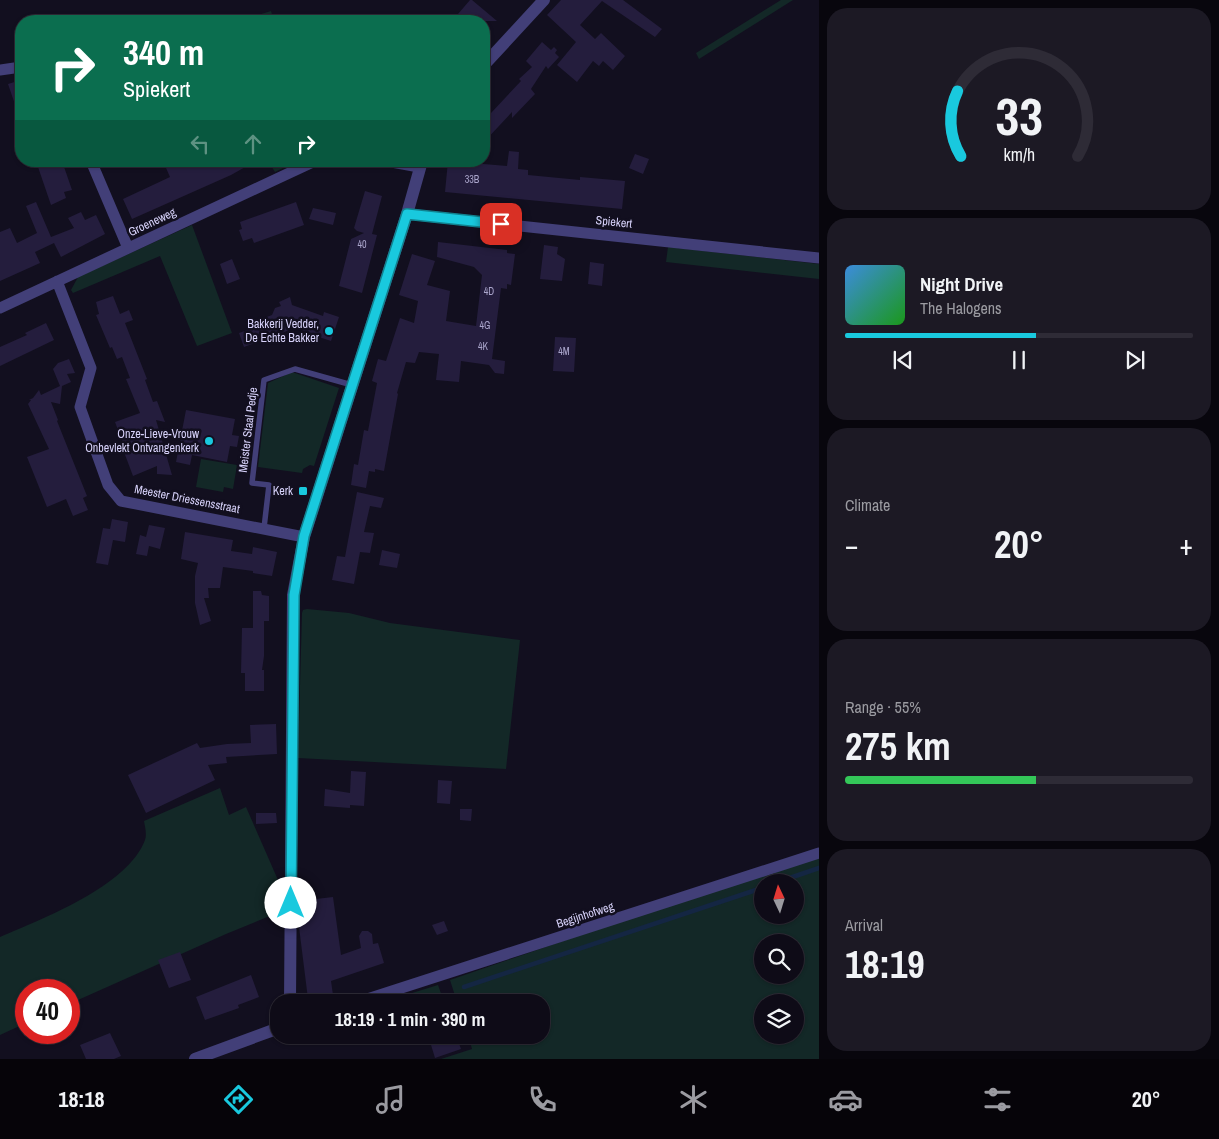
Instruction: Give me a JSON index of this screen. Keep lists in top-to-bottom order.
{
  "streets": {
    "street": [
      "Groeneweg",
      "Spiekert",
      "Meester Driessensstraat",
      "Begijnhofweg"
    ],
    "lane": ["Meister Staal Pedje"]
  },
  "crossings": [
    ["Groeneweg", "Meester Driessensstraat"],
    ["Meister Staal Pedje", "Meester Driessensstraat"]
  ],
  "places": {
    "other": ["Bakkerij Vedder, De Echte Bakker", "Onze-Lieve-Vrouw Onbevlekt Ontvangenkerk"],
    "transit": ["Kerk"]
  },
  "house_numbers": [
    "33B",
    "40",
    "4D",
    "4G",
    "4K",
    "4M"
  ],
  "north": "top",
  "page": {
    "turn": ["340 m", "Spiekert"],
    "song": ["Night Drive", "The Halogens"],
    "tile": [
      "Climate",
      ["Range · 55%", "275 km"],
      ["Arrival", "18:19"]
    ],
    "heat": ["−", "20°", "+"],
    "limit": "40",
    "trip": "18:19 · 1 min · 390 m",
    "tabs": ["18:18", "20°"],
    "gauge": ["33", "km/h"]
  }
}
